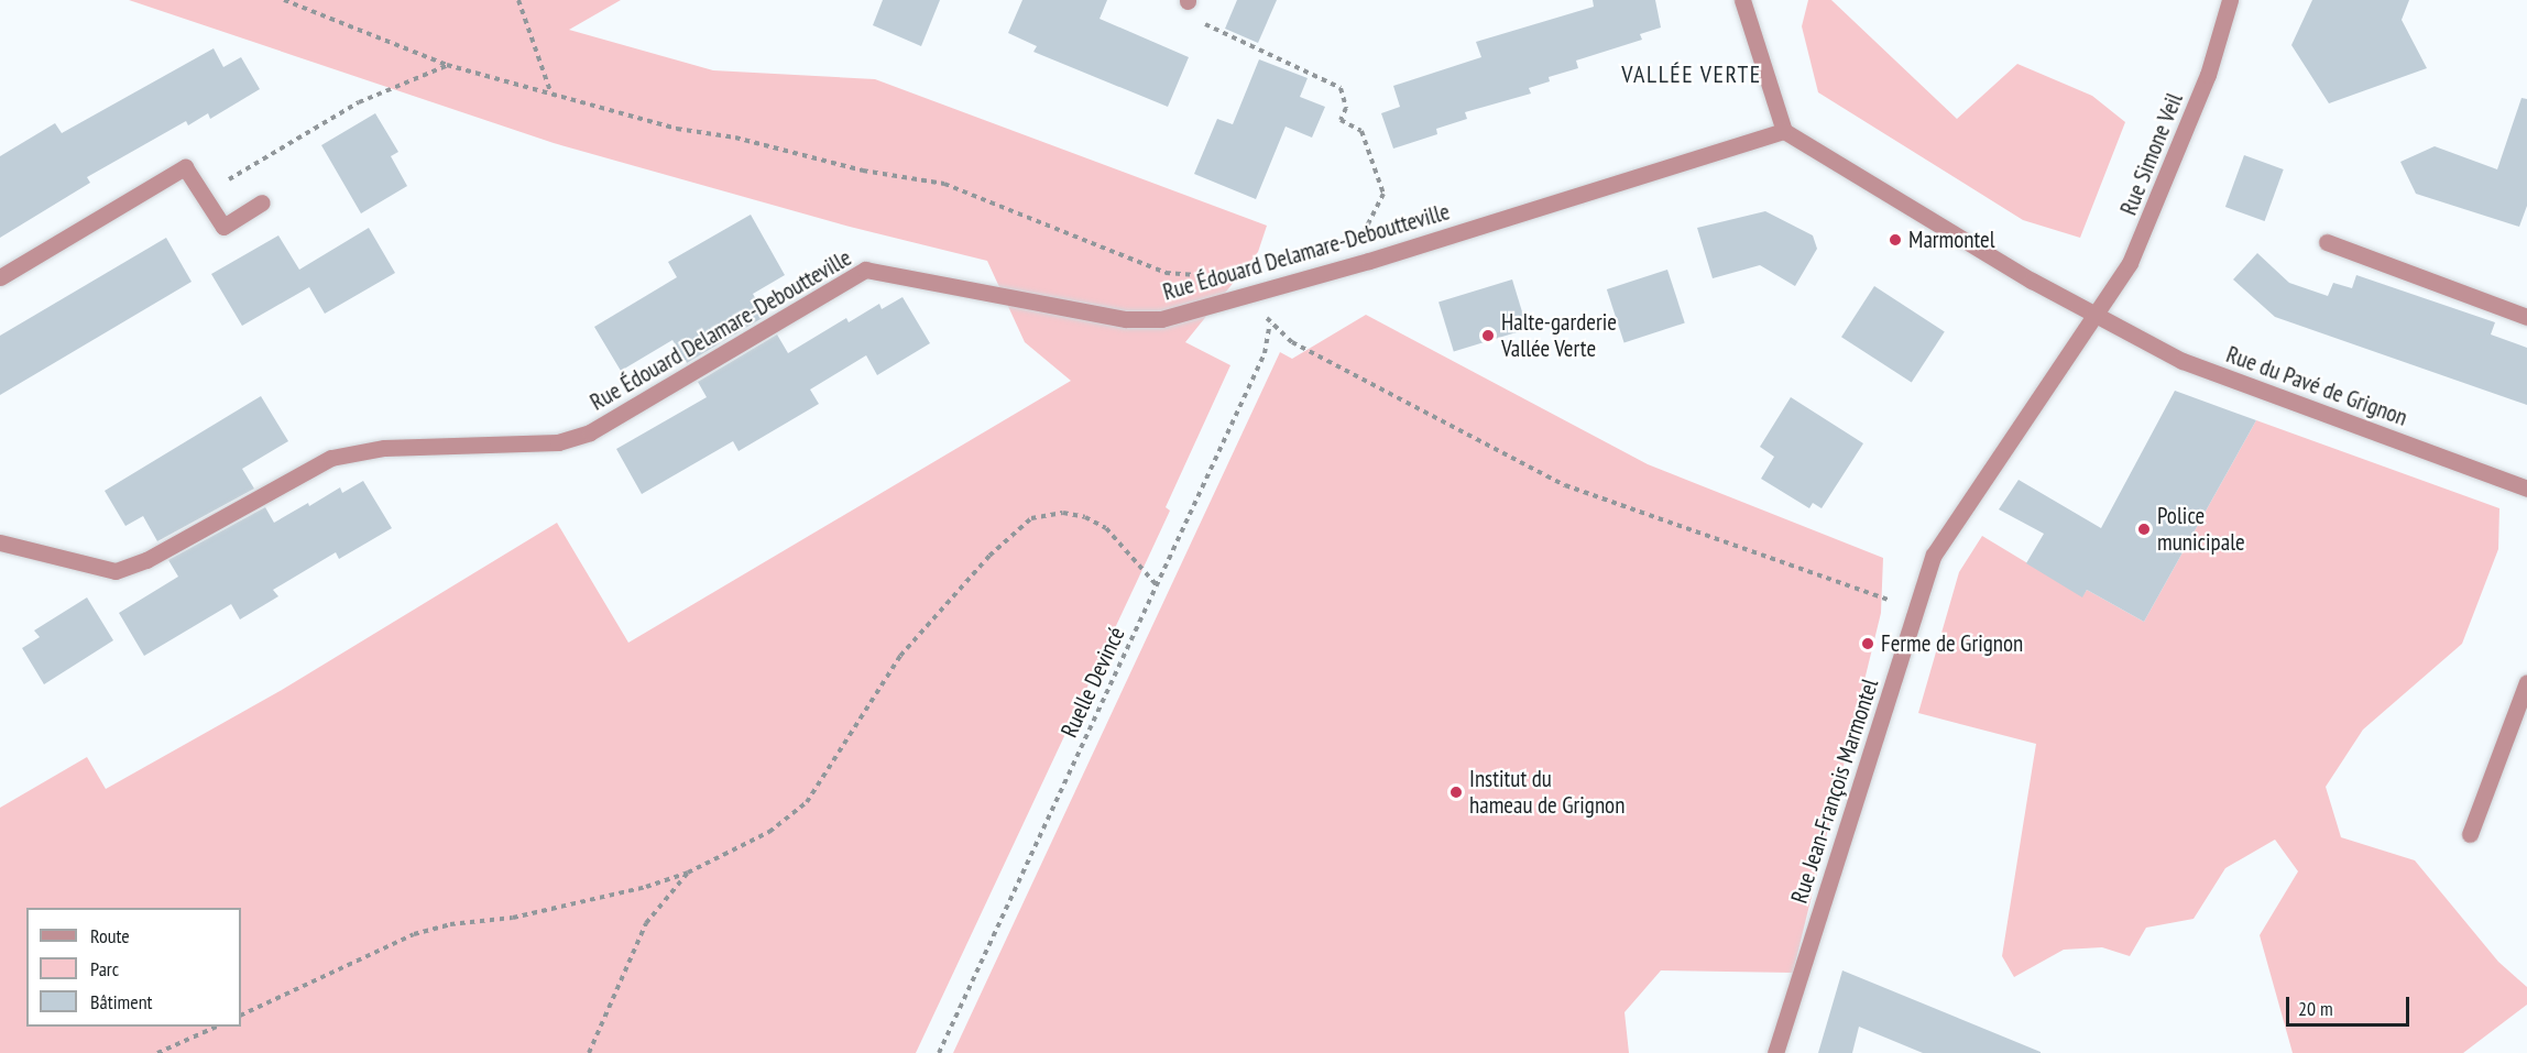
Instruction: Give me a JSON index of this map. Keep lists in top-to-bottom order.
{
  "streets": {
    "street": [
      "Rue Simone Veil",
      "Rue Édouard Delamare-Deboutteville",
      "Rue du Pavé de Grignon",
      "Rue Jean-François Marmontel"
    ],
    "path": ["Ruelle Devincé"]
  },
  "crossings": [
    ["Rue Simone Veil", "Rue du Pavé de Grignon"],
    ["Rue Simone Veil", "Rue Jean-François Marmontel"],
    ["Rue Édouard Delamare-Deboutteville", "Rue du Pavé de Grignon"],
    ["Rue du Pavé de Grignon", "Rue Jean-François Marmontel"]
  ],
  "districts": ["VALLÉE VERTE"],
  "places": [
    "Marmontel",
    "Halte-garderie Vallée Verte",
    "Police municipale",
    "Ferme de Grignon",
    "Institut du hameau de Grignon"
  ],
  "legend": ["Route", "Parc", "Bâtiment"],
  "scale_bar": "20 m"
}
